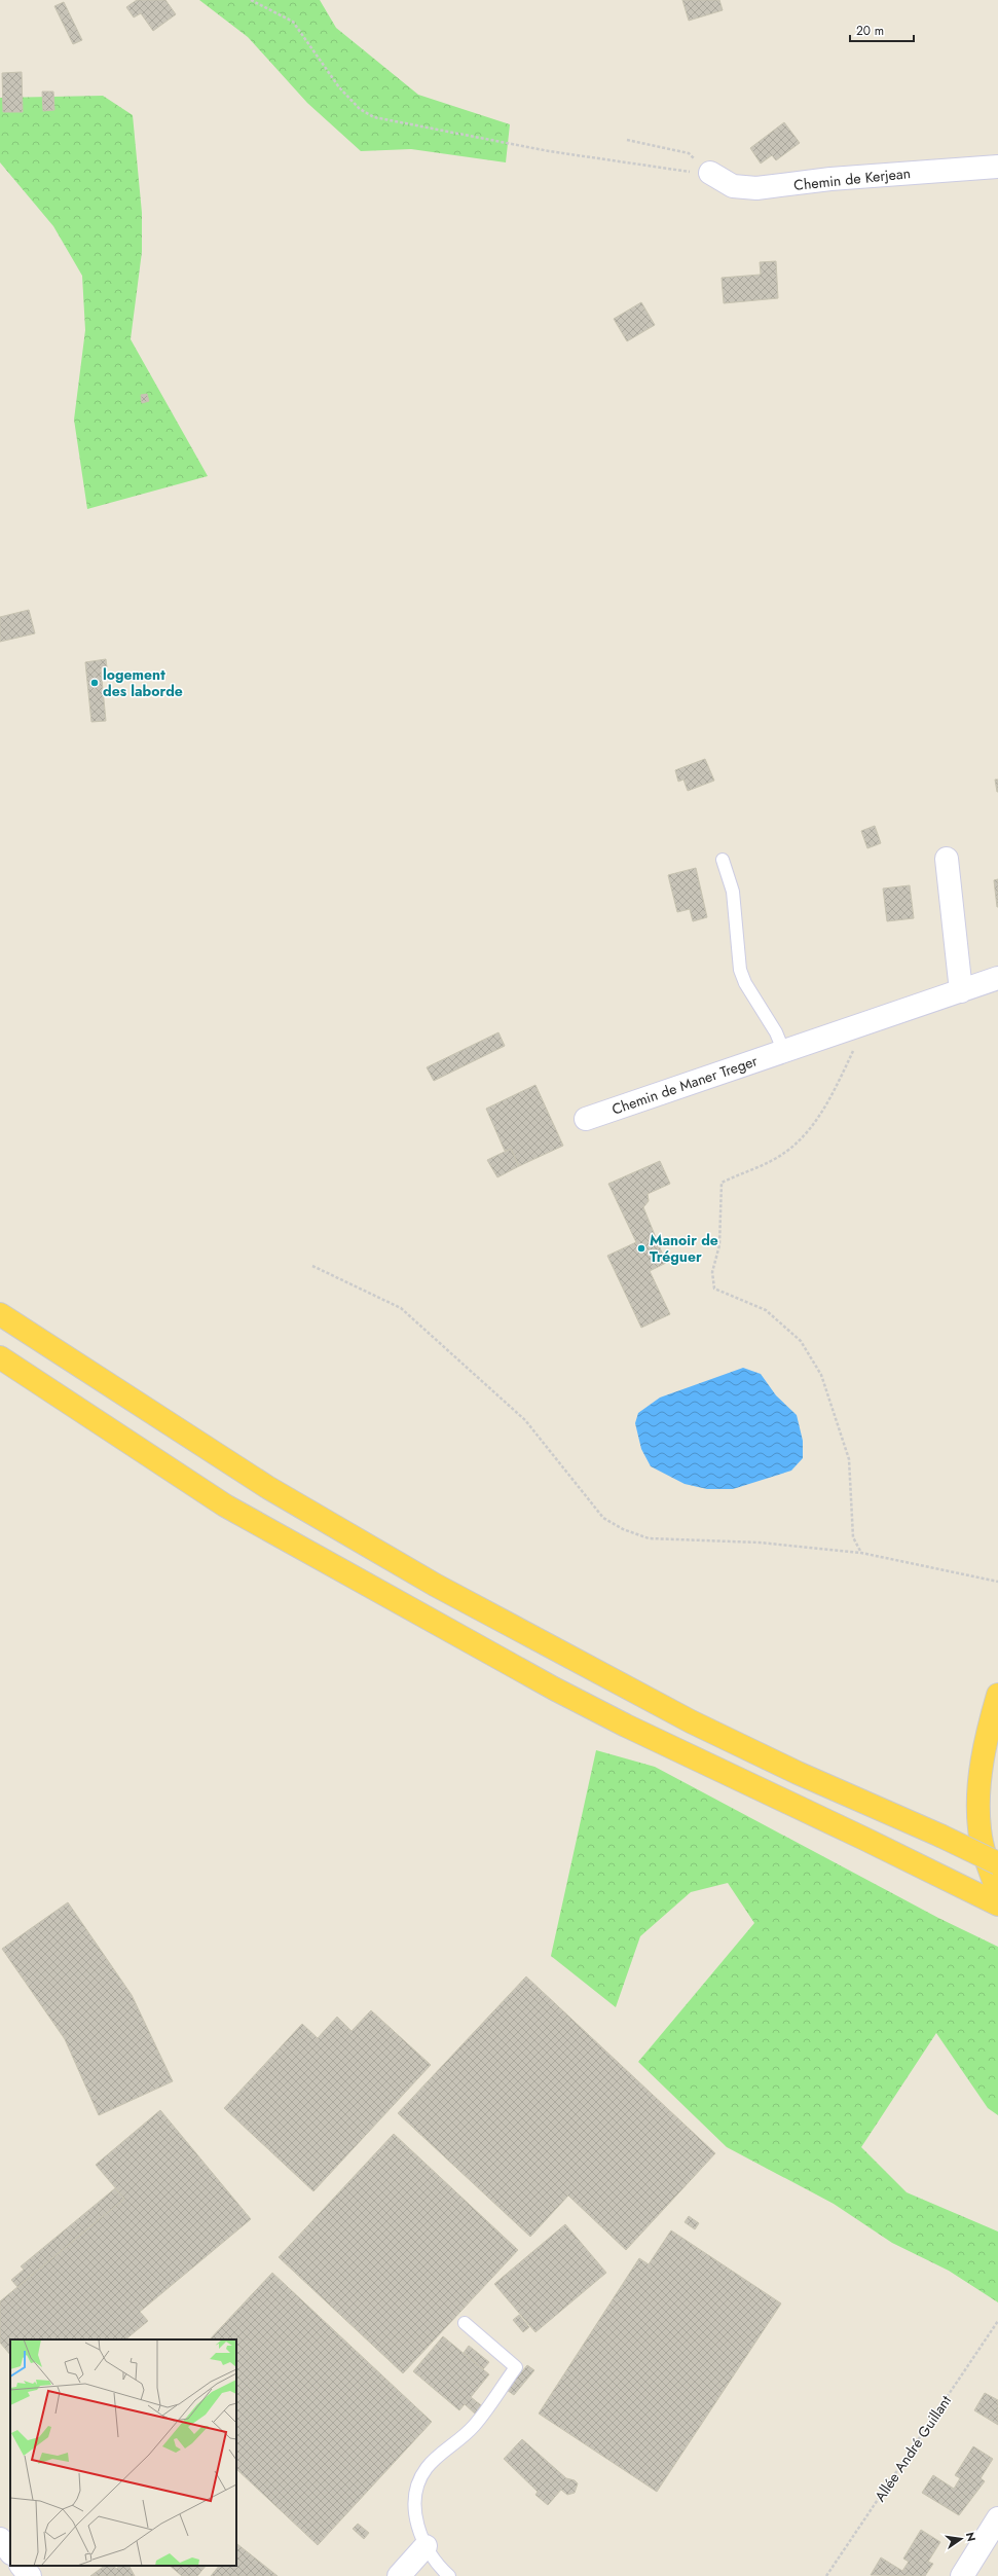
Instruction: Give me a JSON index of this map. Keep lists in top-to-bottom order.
{
  "streets": {
    "street": ["Chemin de Kerjean", "Chemin de Maner Treger"],
    "path": ["Allée André Guillant"]
  },
  "places": ["logement des laborde", "Manoir de Tréguer"],
  "scale_bar": "20 m",
  "north": "right"
}
